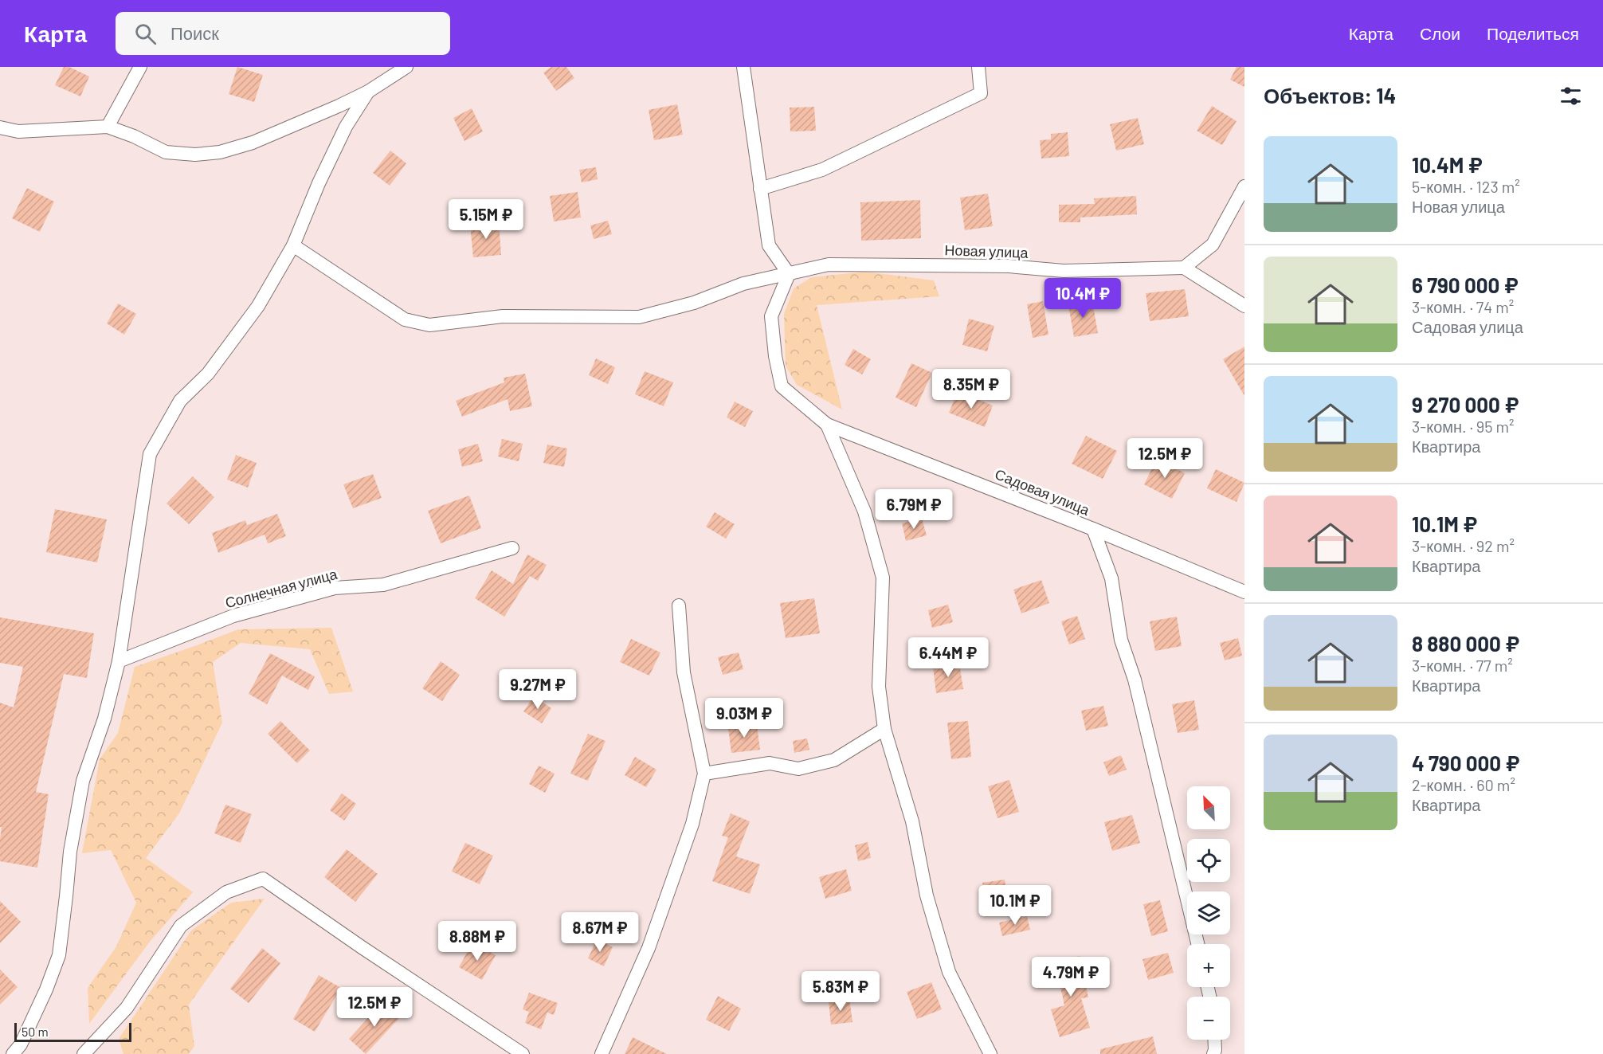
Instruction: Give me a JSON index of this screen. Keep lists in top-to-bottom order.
{
  "streets": {
    "street": ["Новая улица", "Садовая улица", "Солнечная улица"]
  },
  "scale_bar": "50 m",
  "north": "top left",
  "page": {
    "header": "Карта",
    "search": "Поиск",
    "nav": ["Карта", "Слои", "Поделиться"],
    "heading": "Объектов: 14",
    "list": [
      {
        "name": "10.4M ₽",
        "note": "5-комн. · 123 m² · Новая улица"
      },
      {
        "name": "6 790 000 ₽",
        "note": "3-комн. · 74 m² · Садовая улица"
      },
      {
        "name": "9 270 000 ₽",
        "note": "3-комн. · 95 m² · Квартира"
      },
      {
        "name": "10.1M ₽",
        "note": "3-комн. · 92 m² · Квартира"
      },
      {
        "name": "8 880 000 ₽",
        "note": "3-комн. · 77 m² · Квартира"
      },
      {
        "name": "4 790 000 ₽",
        "note": "2-комн. · 60 m² · Квартира"
      }
    ],
    "price": [
      "5.15M ₽",
      "10.4M ₽",
      "8.35M ₽",
      "12.5M ₽",
      "6.79M ₽",
      "6.44M ₽",
      "9.27M ₽",
      "9.03M ₽",
      "10.1M ₽",
      "8.67M ₽",
      "8.88M ₽",
      "4.79M ₽",
      "5.83M ₽",
      "12.5M ₽"
    ],
    "map_buttons": ["+", "−"],
    "scale": "50 m"
  }
}
